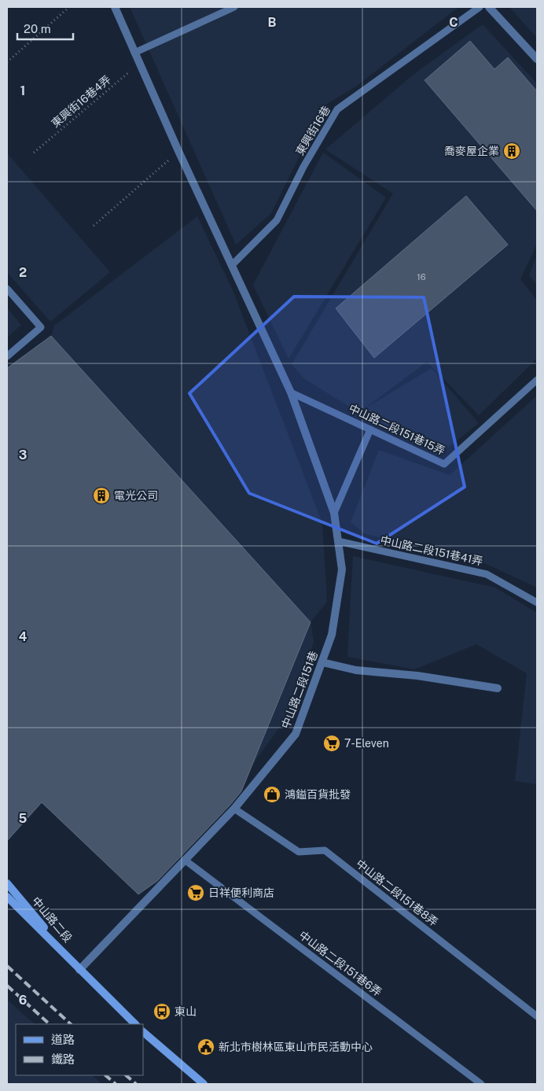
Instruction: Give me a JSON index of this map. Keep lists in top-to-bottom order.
{
  "streets": {
    "main road": ["中山路二段"],
    "street": ["中山路二段151巷"],
    "lane": [
      "東興街16巷",
      "中山路二段151巷15弄",
      "中山路二段151巷41弄",
      "中山路二段151巷8弄",
      "中山路二段151巷6弄"
    ],
    "path": ["東興街16巷4弄"]
  },
  "crossings": [
    ["中山路二段151巷15弄", "中山路二段151巷"],
    ["中山路二段151巷41弄", "中山路二段151巷"],
    ["中山路二段151巷", "中山路二段151巷8弄"],
    ["中山路二段151巷", "中山路二段"],
    ["中山路二段151巷", "中山路二段151巷6弄"]
  ],
  "places": {
    "building": ["喬麥屋企業", "電光公司"],
    "supermarket": ["7-Eleven", "日祥便利商店"],
    "shop": ["鴻鎰百貨批發"],
    "bus stop": ["東山"],
    "public building": ["新北市樹林區東山市民活動中心"]
  },
  "house_numbers": ["16"],
  "legend": ["道路", "鐵路"],
  "scale_bar": "20 m",
  "grid": {
    "columns": ["B", "C"],
    "rows": [
      "1",
      "2",
      "3",
      "4",
      "5",
      "6"
    ]
  }
}
